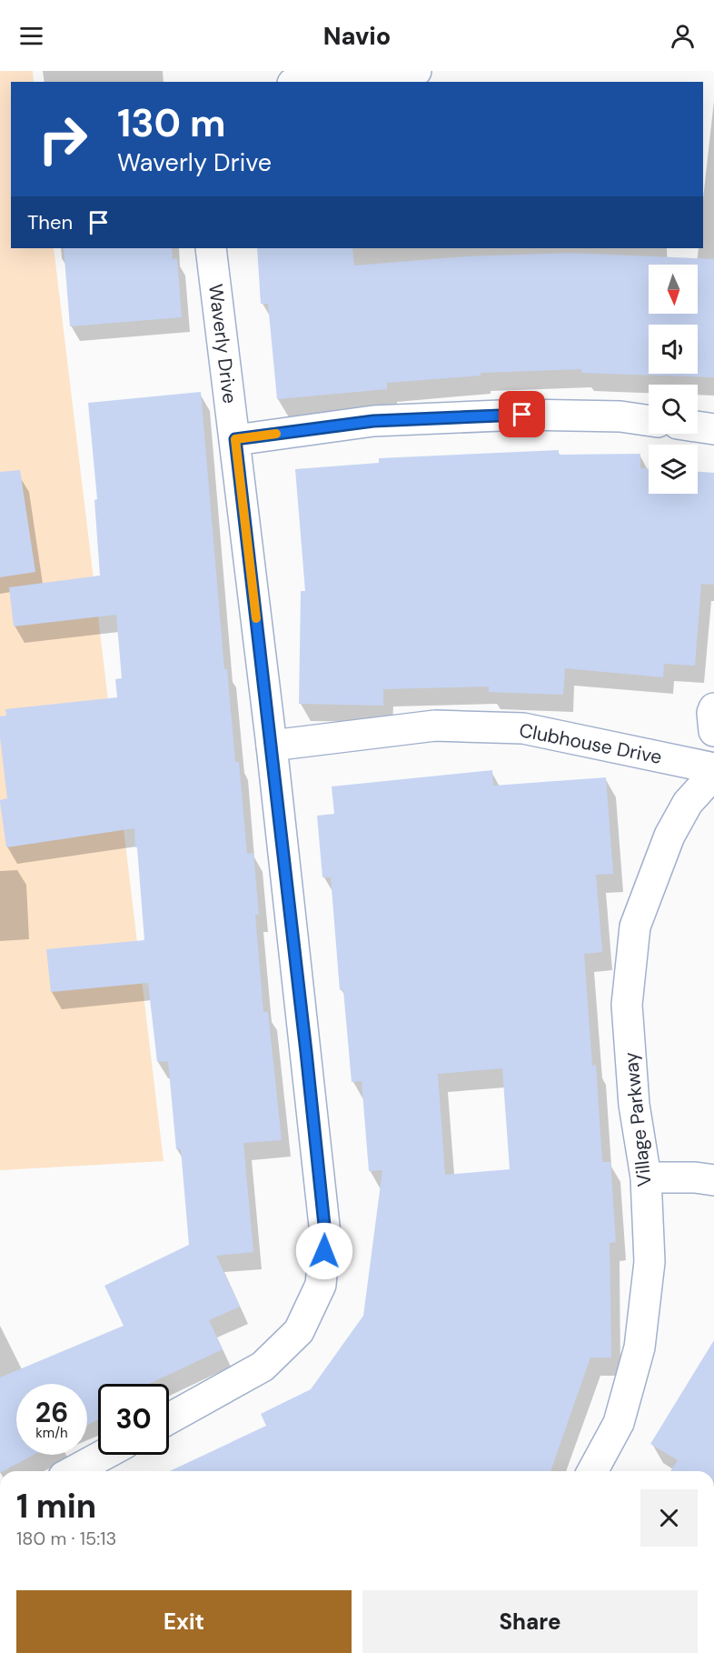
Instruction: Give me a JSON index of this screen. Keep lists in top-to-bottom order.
{
  "streets": {
    "street": ["Waverly Drive", "Clubhouse Drive", "Village Parkway"]
  },
  "crossings": [
    ["Waverly Drive", "Clubhouse Drive"]
  ],
  "north": "bottom",
  "page": {
    "header": "Navio",
    "turn": ["130 m", "Waverly Drive"],
    "then": "Then",
    "speed": "26 km/h",
    "limit": "30",
    "heading": ["1 min", "180 m · 15:13"],
    "buttons": ["Exit", "Share"]
  }
}
